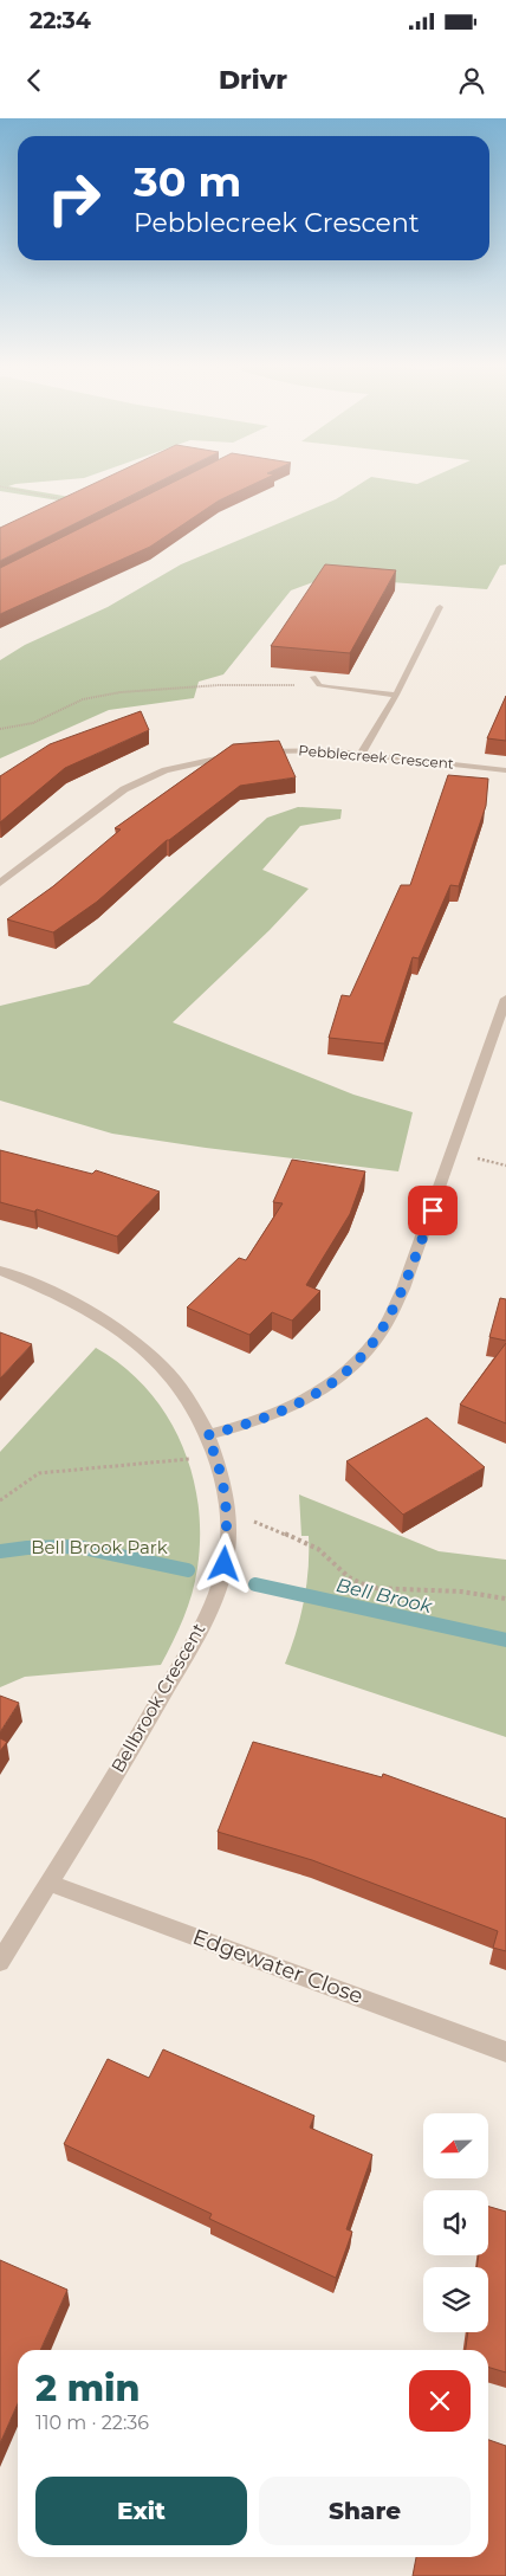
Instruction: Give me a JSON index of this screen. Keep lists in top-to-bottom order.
{
  "streets": {
    "street": ["Pebblecreek Crescent", "Bellbrook Crescent", "Edgewater Close"]
  },
  "crossings": [
    ["Bellbrook Crescent", "Edgewater Close"]
  ],
  "water": ["Bell Brook"],
  "parks": ["Bell Brook Park"],
  "north": "left",
  "page": {
    "status": "22:34",
    "header": "Drivr",
    "turn": ["30 m", "Pebblecreek Crescent"],
    "heading": ["2 min", "110 m · 22:36"],
    "buttons": ["Exit", "Share"]
  }
}
